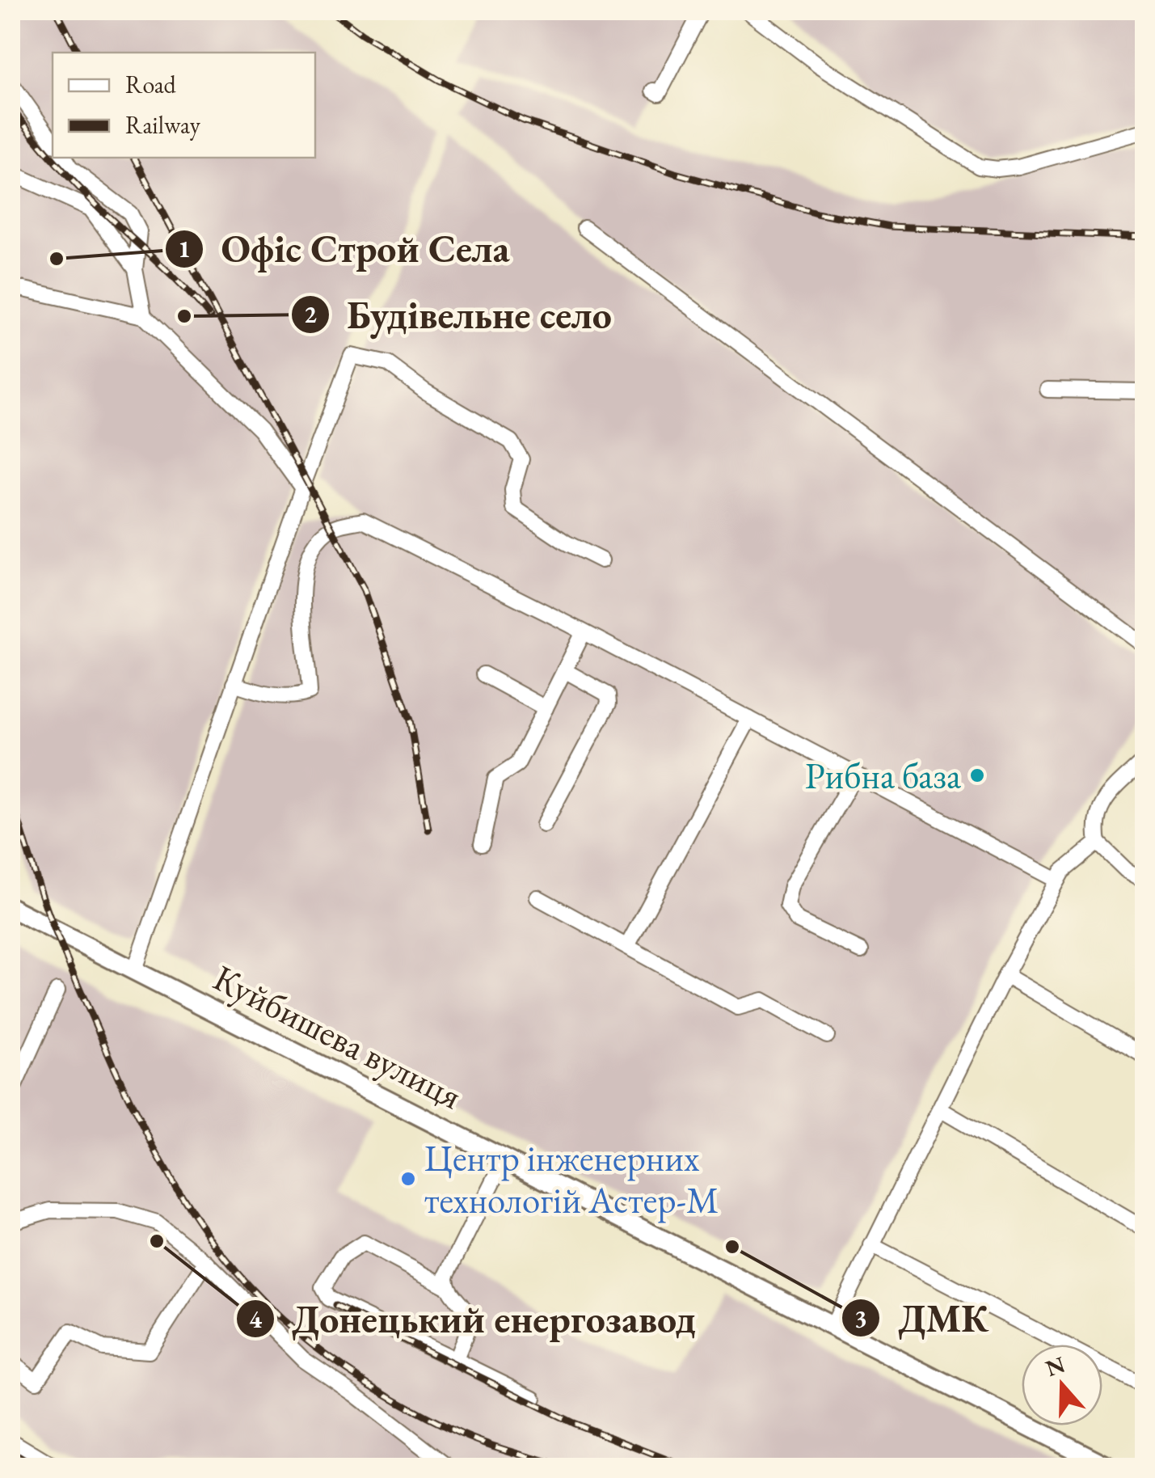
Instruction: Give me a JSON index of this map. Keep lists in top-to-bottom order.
{
  "streets": {
    "main road": ["Куйбишева вулиця"]
  },
  "places": [
    "Офіс Строй Села",
    "Будівельне село",
    "Рибна база",
    "Центр інженерних технологій Астер-М",
    "Донецький енергозавод",
    "ДМК"
  ],
  "legend": ["Road", "Railway"],
  "north": "top"
}
